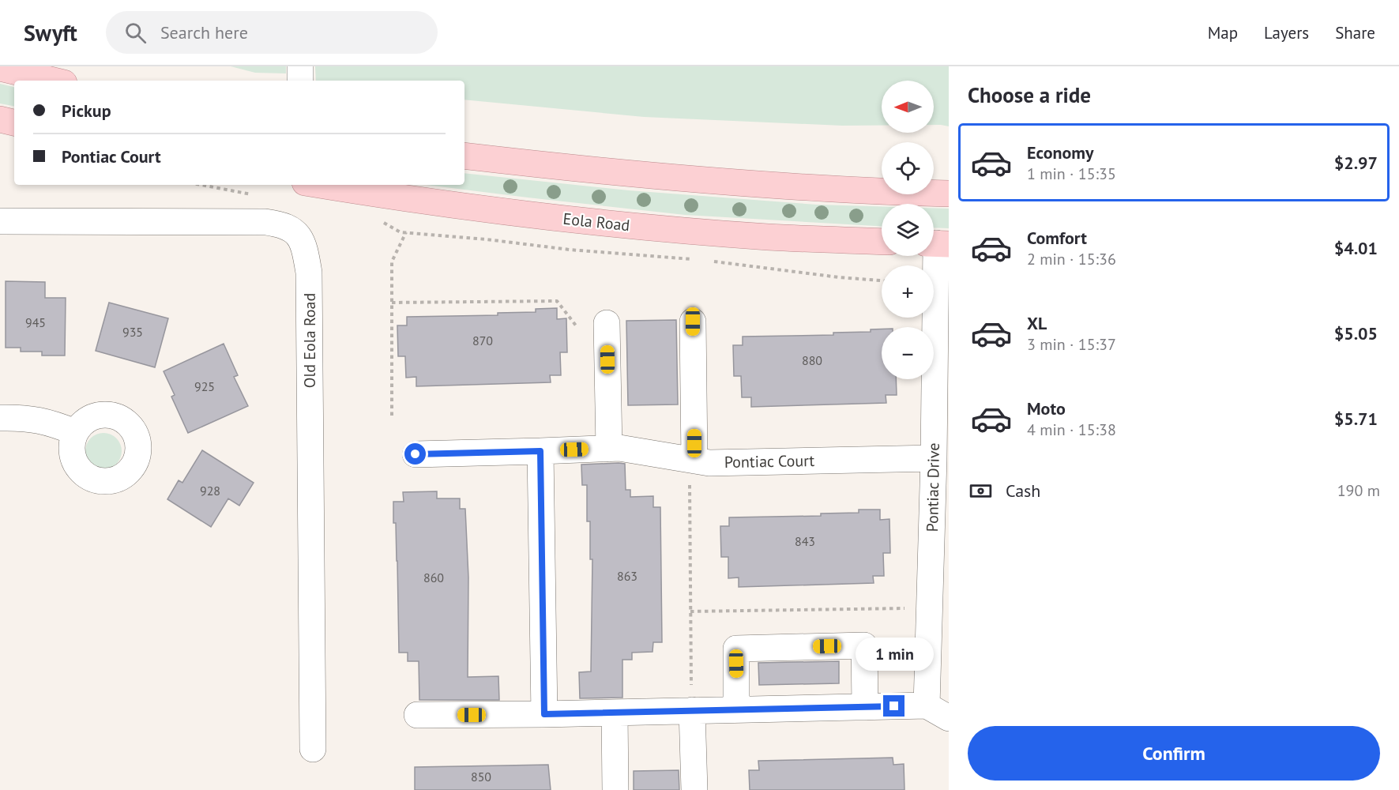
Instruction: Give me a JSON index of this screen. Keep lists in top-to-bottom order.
{
  "streets": {
    "main road": ["Eola Road"],
    "street": ["Old Eola Road", "Pontiac Court", "Pontiac Drive"]
  },
  "crossings": [
    ["Pontiac Court", "Pontiac Drive"]
  ],
  "house_numbers": [
    "945",
    "935",
    "870",
    "880",
    "925",
    "928",
    "843",
    "863",
    "860",
    "850"
  ],
  "north": "left",
  "page": {
    "header": "Swyft",
    "search": "Search here",
    "nav": ["Map", "Layers", "Share"],
    "heading": "Choose a ride",
    "map_buttons": ["+", "−"],
    "banner": ["Pickup", "Pontiac Court"],
    "list": [
      {
        "name": "Economy",
        "note": "1 min · 15:35",
        "value": "$2.97"
      },
      {
        "name": "Comfort",
        "note": "2 min · 15:36",
        "value": "$4.01"
      },
      {
        "name": "XL",
        "note": "3 min · 15:37",
        "value": "$5.05"
      },
      {
        "name": "Moto",
        "note": "4 min · 15:38",
        "value": "$5.71"
      }
    ],
    "pay": ["Cash", "190 m"],
    "bubble": "1 min",
    "buttons": "Confirm"
  }
}
